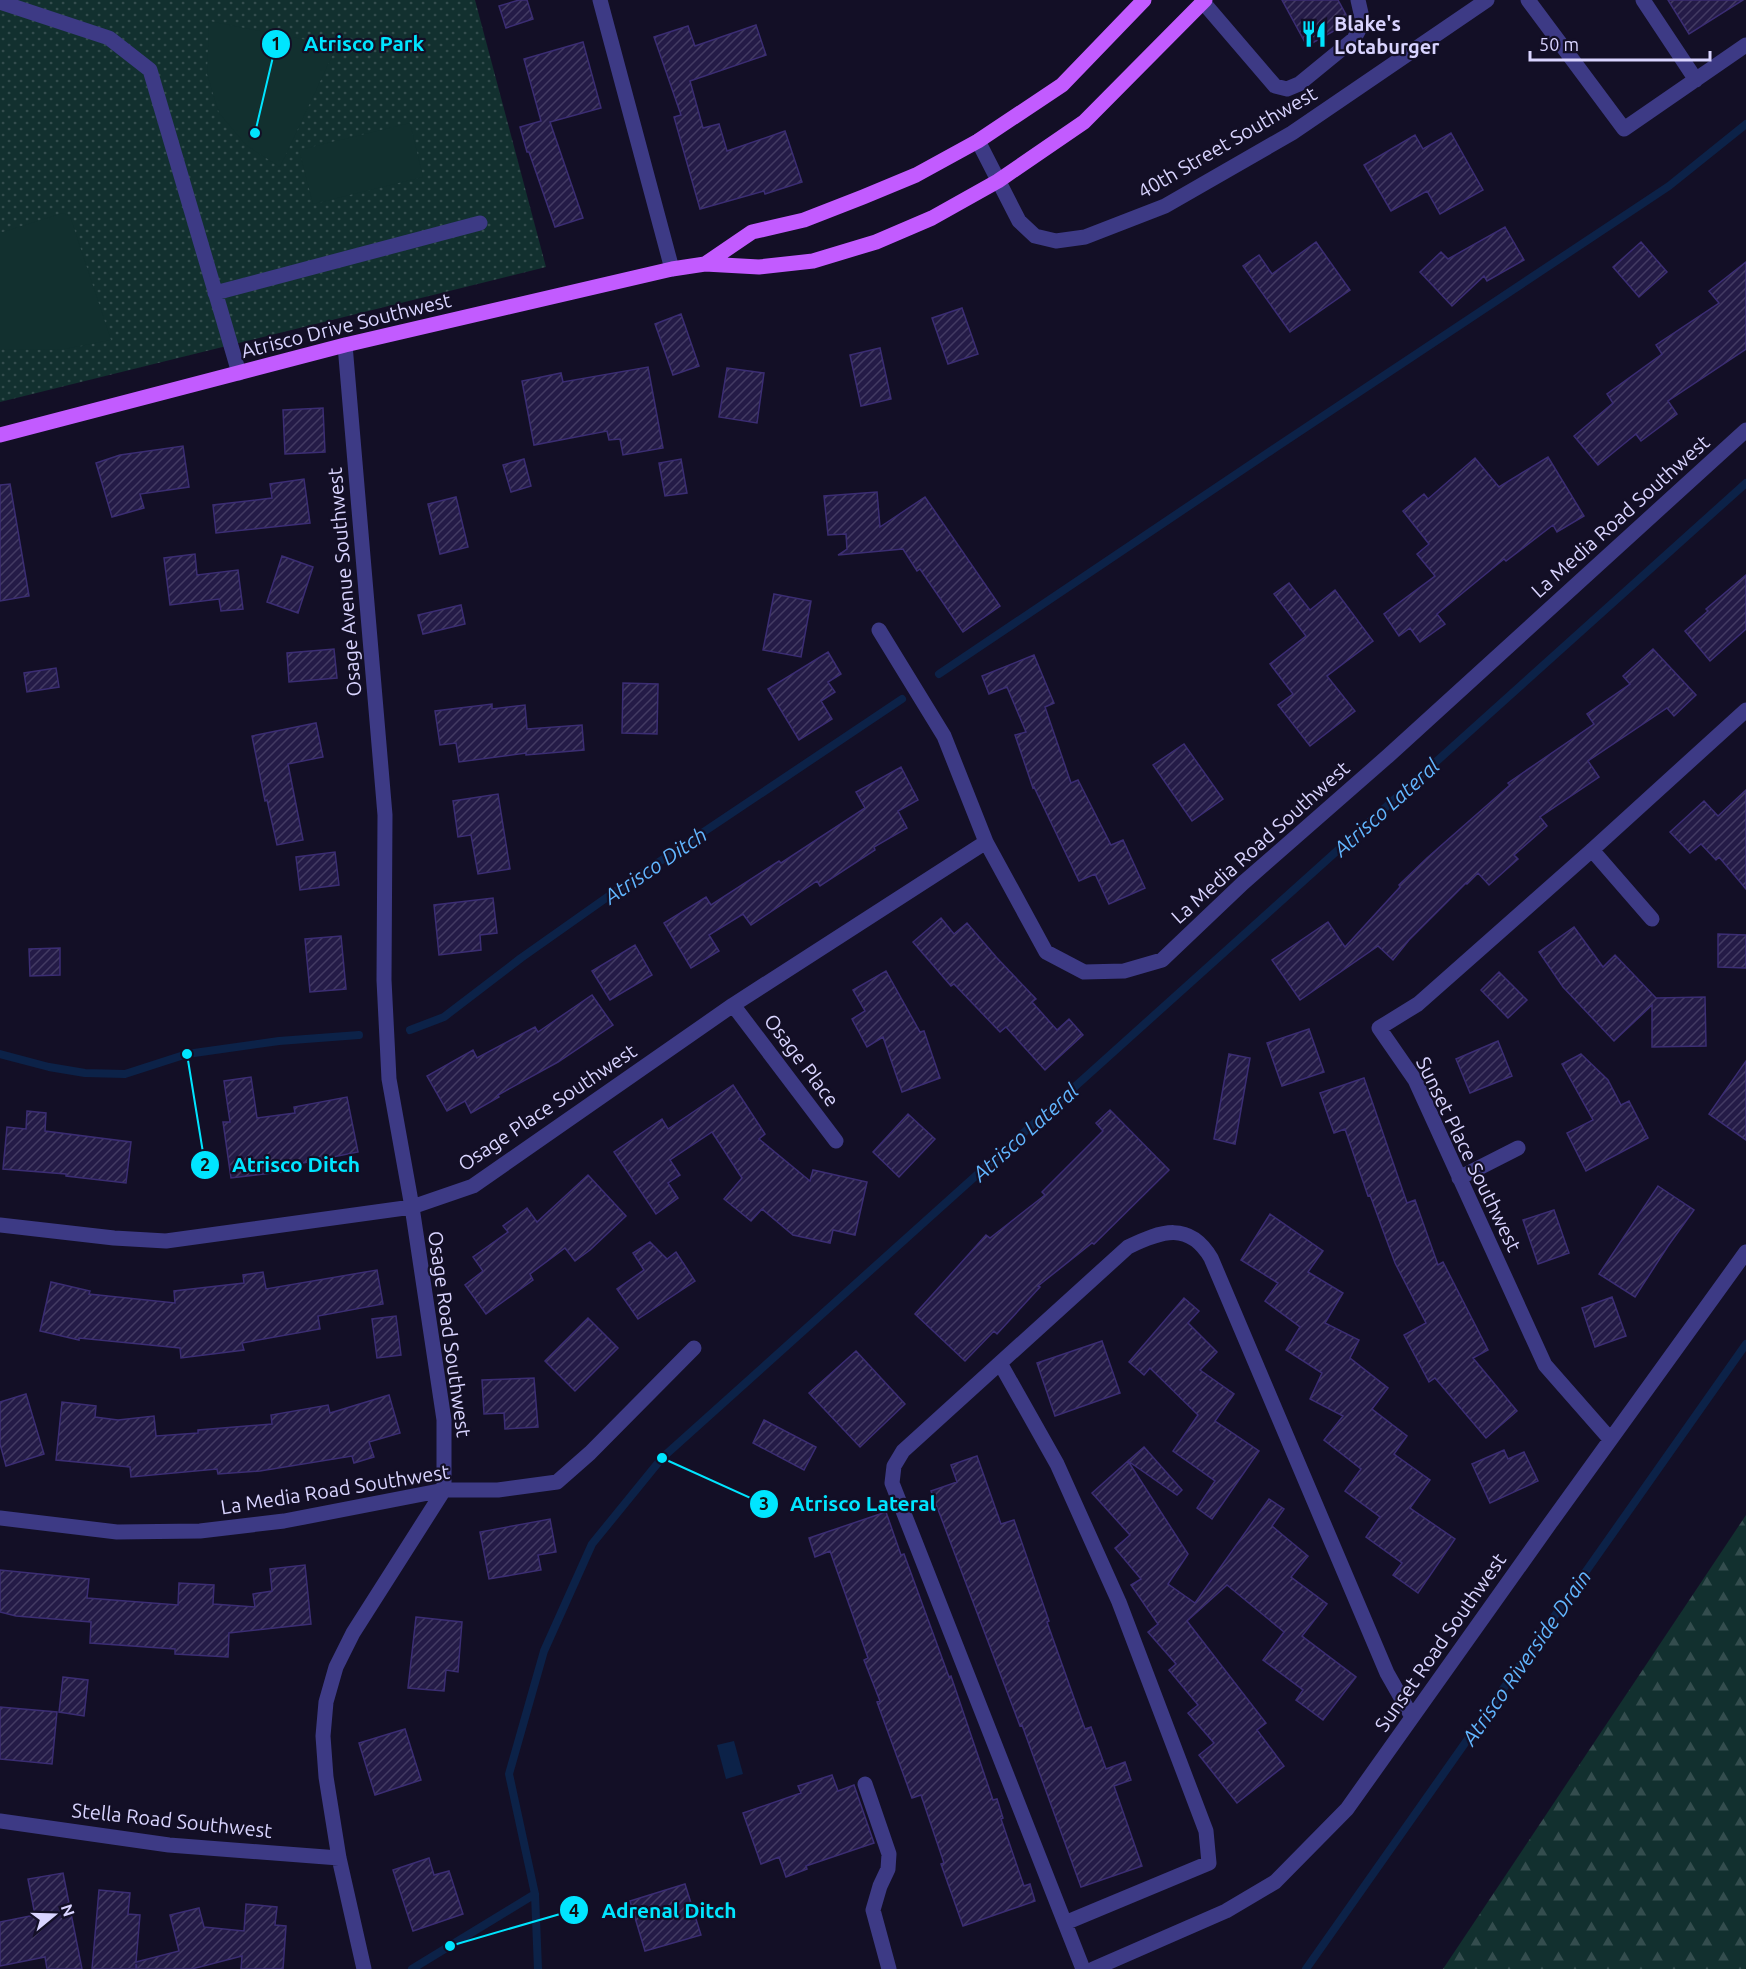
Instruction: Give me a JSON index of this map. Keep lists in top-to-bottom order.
{
  "streets": {
    "main road": ["Atrisco Drive Southwest"],
    "street": [
      "40th Street Southwest",
      "La Media Road Southwest",
      "Osage Avenue Southwest",
      "Osage Place",
      "Osage Place Southwest",
      "Sunset Place Southwest",
      "Osage Road Southwest",
      "Sunset Road Southwest",
      "Stella Road Southwest"
    ]
  },
  "crossings": [
    ["40th Street Southwest", "Atrisco Drive Southwest"],
    ["Atrisco Drive Southwest", "Osage Avenue Southwest"],
    ["La Media Road Southwest", "Osage Place Southwest"],
    ["La Media Road Southwest", "Osage Road Southwest"],
    ["Osage Avenue Southwest", "Osage Road Southwest"],
    ["Osage Place", "Osage Place Southwest"],
    ["Osage Place Southwest", "Osage Road Southwest"],
    ["Sunset Place Southwest", "Sunset Road Southwest"]
  ],
  "water": ["Atrisco Lateral", "Atrisco Ditch", "Atrisco Riverside Drain"],
  "places": {
    "restaurant": ["Blake's Lotaburger"],
    "other": [
      "Atrisco Park",
      "Atrisco Ditch",
      "Atrisco Lateral",
      "Adrenal Ditch"
    ]
  },
  "scale_bar": "50 m",
  "north": "right"
}
